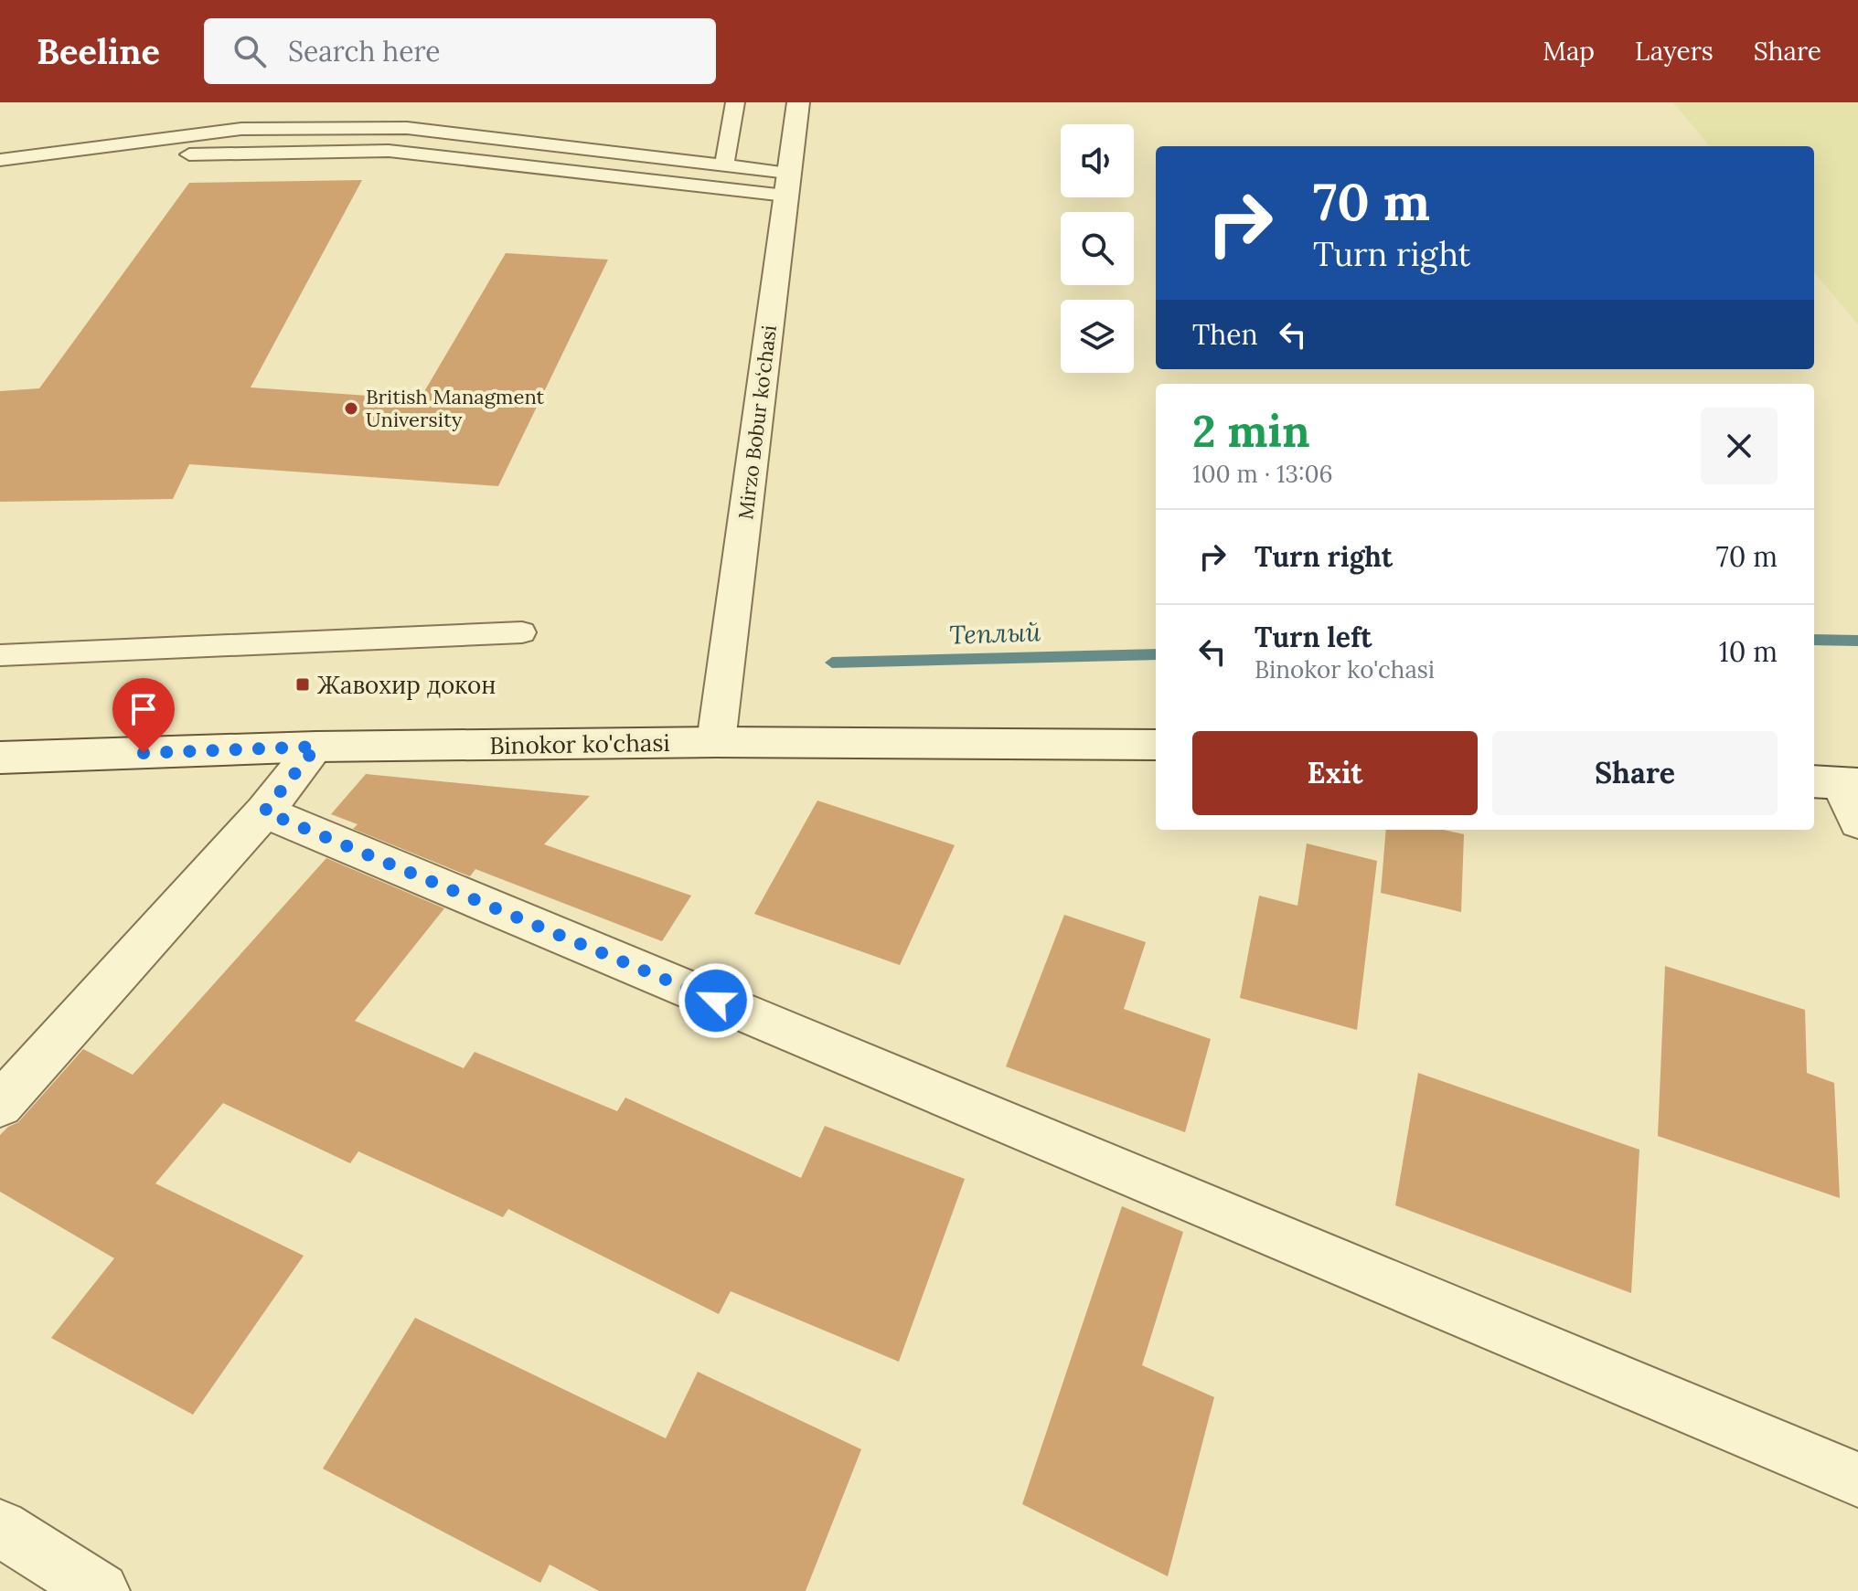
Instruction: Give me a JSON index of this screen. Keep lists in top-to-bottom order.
{
  "streets": {
    "street": ["Mirzo Bobur ko‘chasi", "Binokor ko'chasi"]
  },
  "crossings": [
    ["Mirzo Bobur ko‘chasi", "Binokor ko'chasi"]
  ],
  "water": ["Теплый"],
  "places": {
    "other": ["British Managment University"],
    "transit": ["Жавохир докон"]
  },
  "page": {
    "header": "Beeline",
    "search": "Search here",
    "nav": ["Map", "Layers", "Share"],
    "turn": ["70 m", "Turn right"],
    "then": "Then",
    "heading": ["2 min", "100 m · 13:06"],
    "list": [
      {
        "name": "Turn right",
        "value": "70 m"
      },
      {
        "name": "Turn left",
        "note": "Binokor ko'chasi",
        "value": "10 m"
      }
    ],
    "buttons": ["Exit", "Share"]
  }
}
